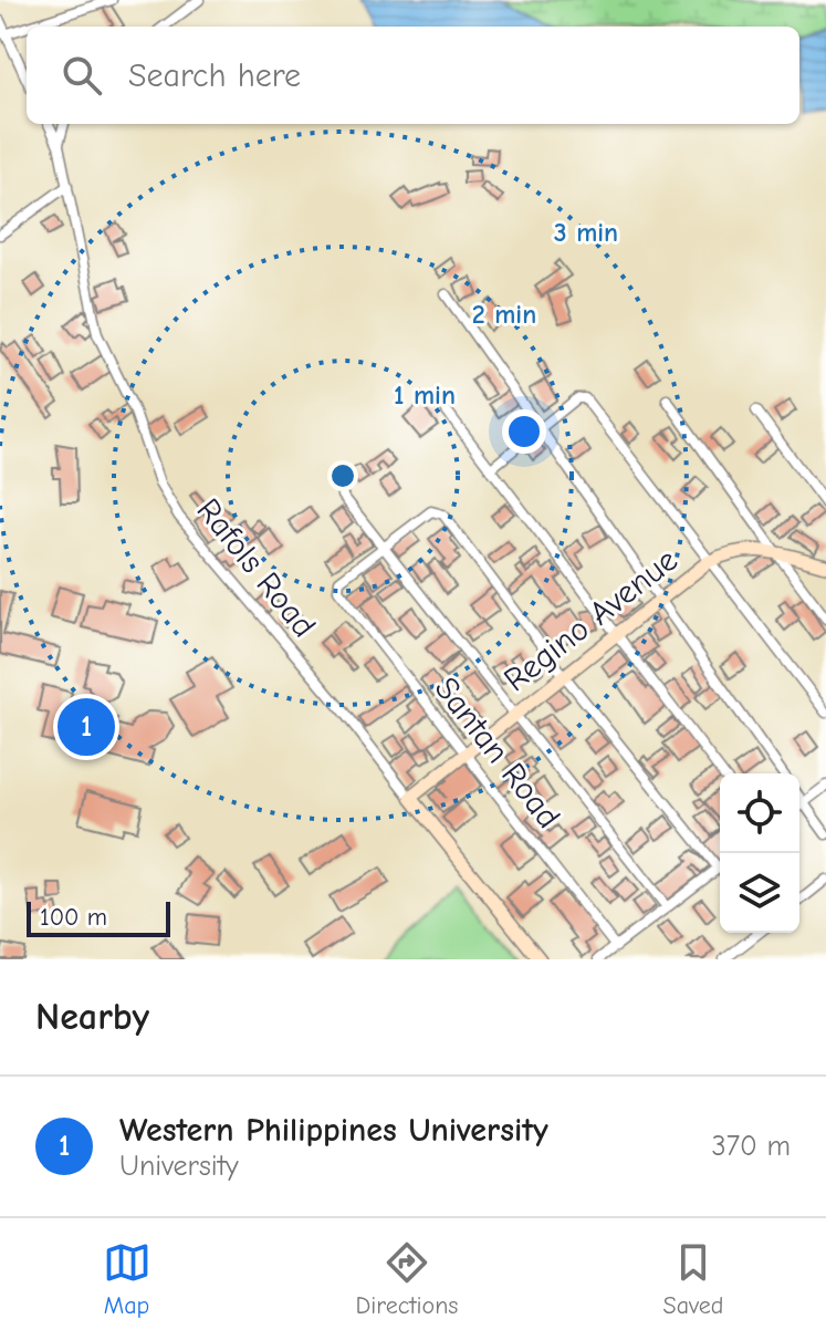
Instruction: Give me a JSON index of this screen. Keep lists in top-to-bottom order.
{
  "streets": {
    "street": ["Rafols Road", "Regino Avenue", "Santan Road"]
  },
  "crossings": [
    ["Rafols Road", "Regino Avenue"],
    ["Regino Avenue", "Santan Road"]
  ],
  "scale_bar": "100 m",
  "page": {
    "search": "Search here",
    "pins": "1",
    "scale": "100 m",
    "heading": "Nearby",
    "list": [
      {
        "mark": "1",
        "name": "Western Philippines University",
        "note": "University",
        "value": "370 m"
      }
    ],
    "nav": ["Map", "Directions", "Saved"]
  },
  "rings": ["3 min", "2 min", "1 min"]
}
